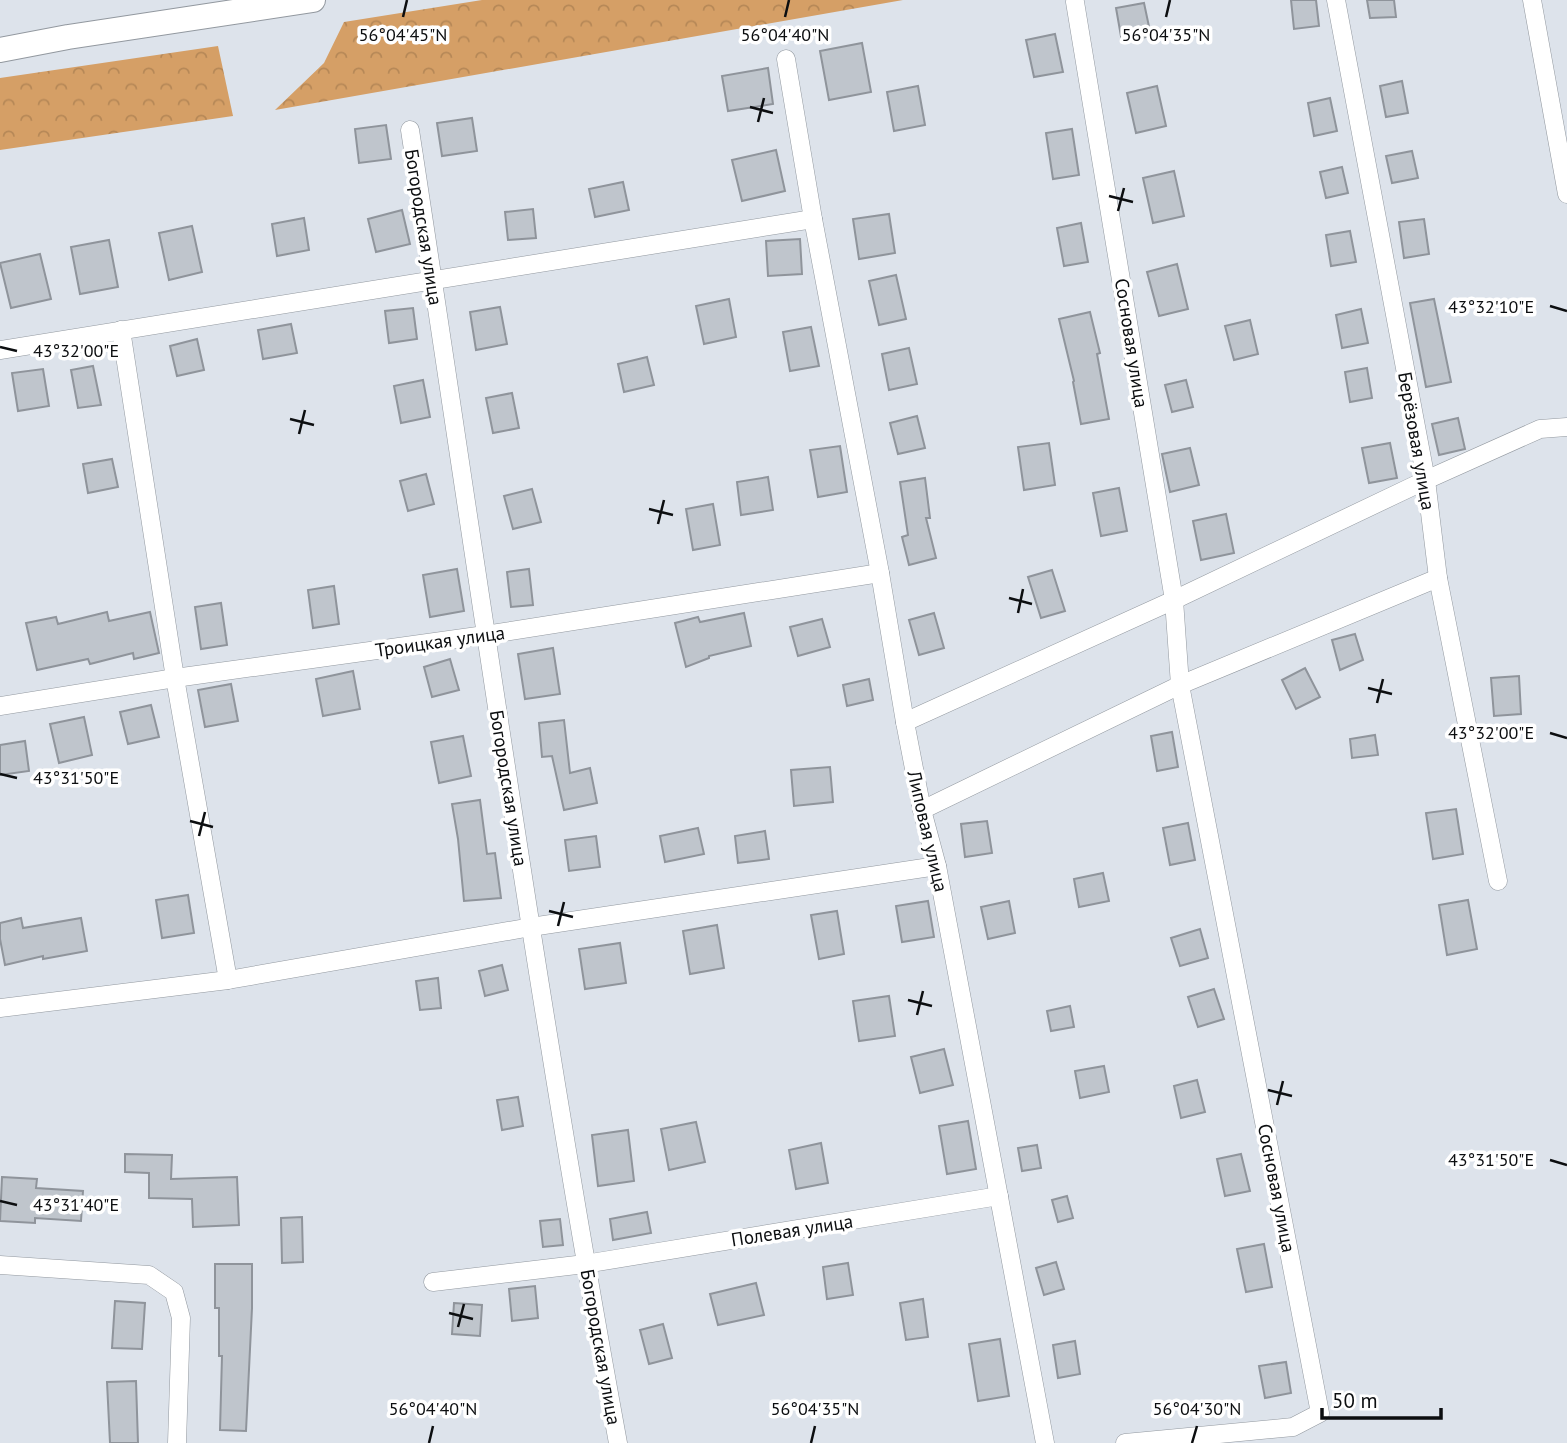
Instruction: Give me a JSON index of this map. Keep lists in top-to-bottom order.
{
  "streets": {
    "street": [
      "Богородская улица",
      "Сосновая улица",
      "Берёзовая улица",
      "Троицкая улица",
      "Липовая улица",
      "Полевая улица"
    ]
  },
  "crossings": [
    ["Богородская улица", "Троицкая улица"],
    ["Богородская улица", "Полевая улица"],
    ["Троицкая улица", "Липовая улица"],
    ["Липовая улица", "Полевая улица"]
  ],
  "scale_bar": "50 m",
  "coordinates": [
    "56°04'45\"N",
    "56°04'40\"N",
    "56°04'35\"N",
    "43°32'10\"E",
    "43°32'00\"E",
    "43°31'50\"E",
    "43°31'40\"E",
    "56°04'30\"N"
  ]
}
